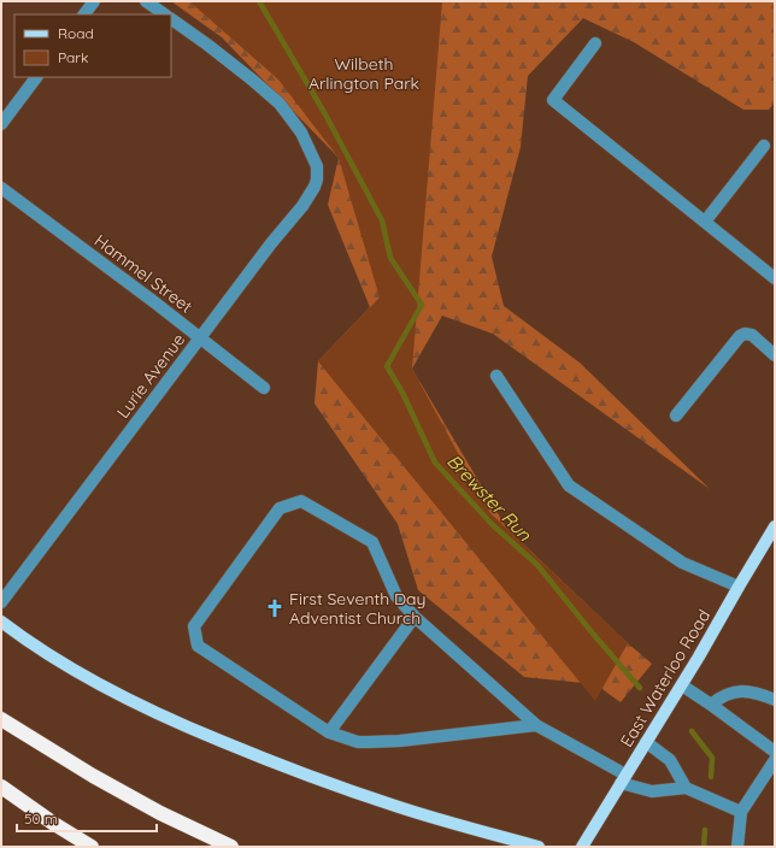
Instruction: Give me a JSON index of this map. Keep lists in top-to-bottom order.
{
  "streets": {
    "main road": ["East Waterloo Road"],
    "street": ["Hammel Street", "Lurie Avenue"]
  },
  "crossings": [
    ["Hammel Street", "Lurie Avenue"]
  ],
  "water": ["Brewster Run"],
  "parks": ["Wilbeth Arlington Park"],
  "places": {
    "church": ["First Seventh Day Adventist Church"]
  },
  "legend": ["Road", "Park"],
  "scale_bar": "50 m"
}
